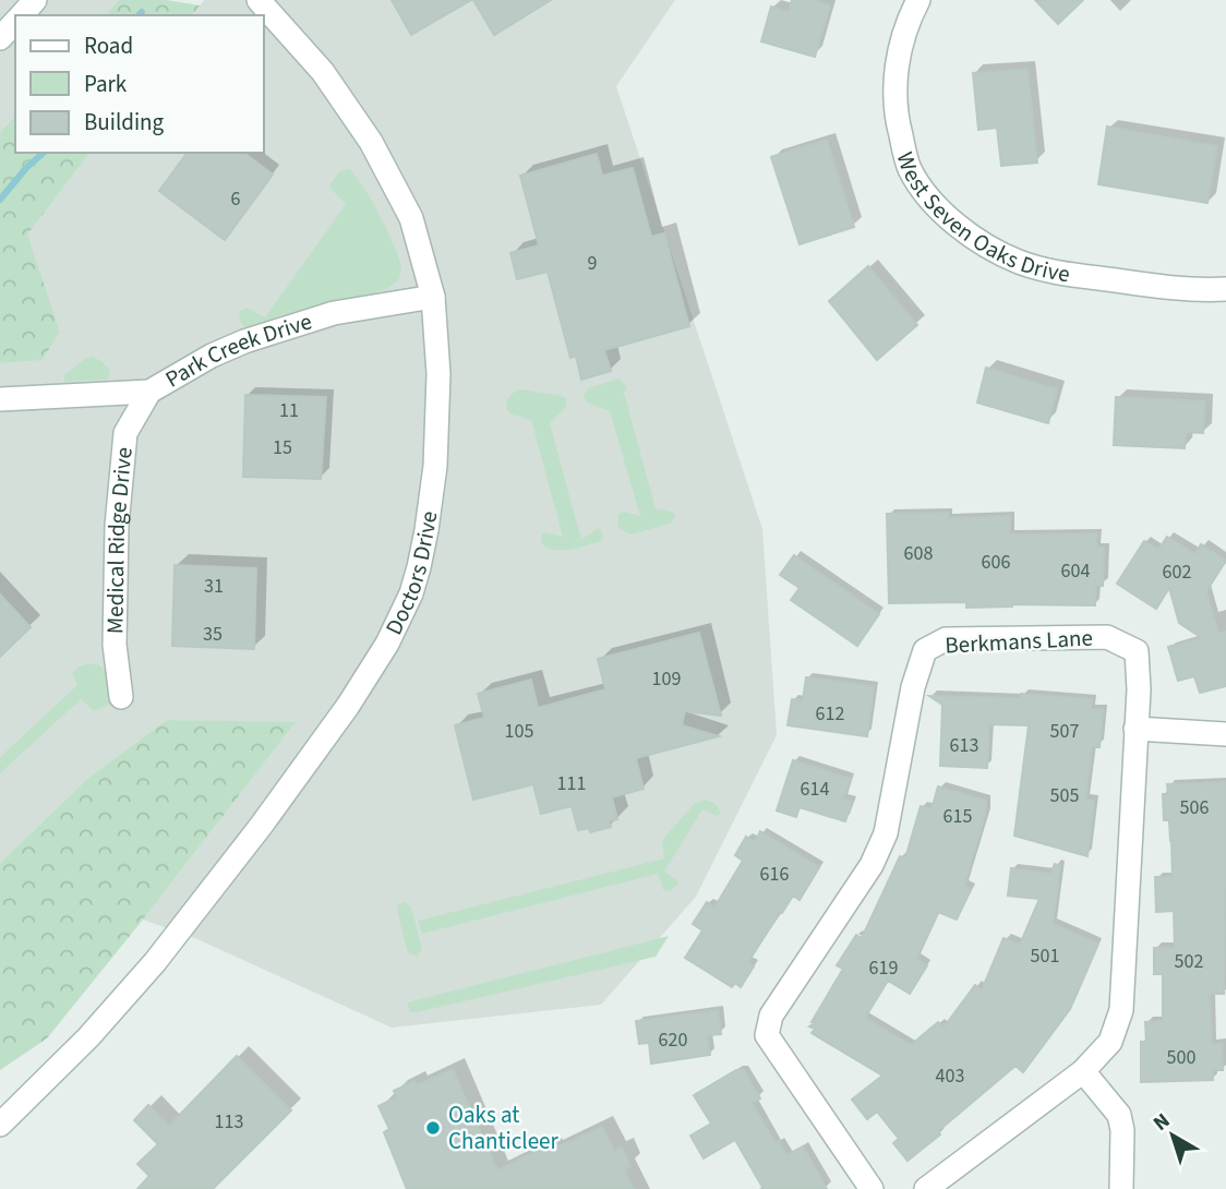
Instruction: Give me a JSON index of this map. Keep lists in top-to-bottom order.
{
  "streets": {
    "street": [
      "West Seven Oaks Drive",
      "Park Creek Drive",
      "Medical Ridge Drive",
      "Doctors Drive",
      "Berkmans Lane"
    ]
  },
  "crossings": [
    ["Park Creek Drive", "Medical Ridge Drive"],
    ["Park Creek Drive", "Doctors Drive"]
  ],
  "places": ["Oaks at Chanticleer"],
  "house_numbers": [
    "6",
    "9",
    "11",
    "15",
    "608",
    "606",
    "604",
    "602",
    "31",
    "35",
    "109",
    "612",
    "105",
    "507",
    "613",
    "111",
    "614",
    "505",
    "506",
    "615",
    "616",
    "501",
    "502",
    "619",
    "620",
    "500",
    "403",
    "113"
  ],
  "legend": ["Road", "Park", "Building"],
  "north": "top left"
}
